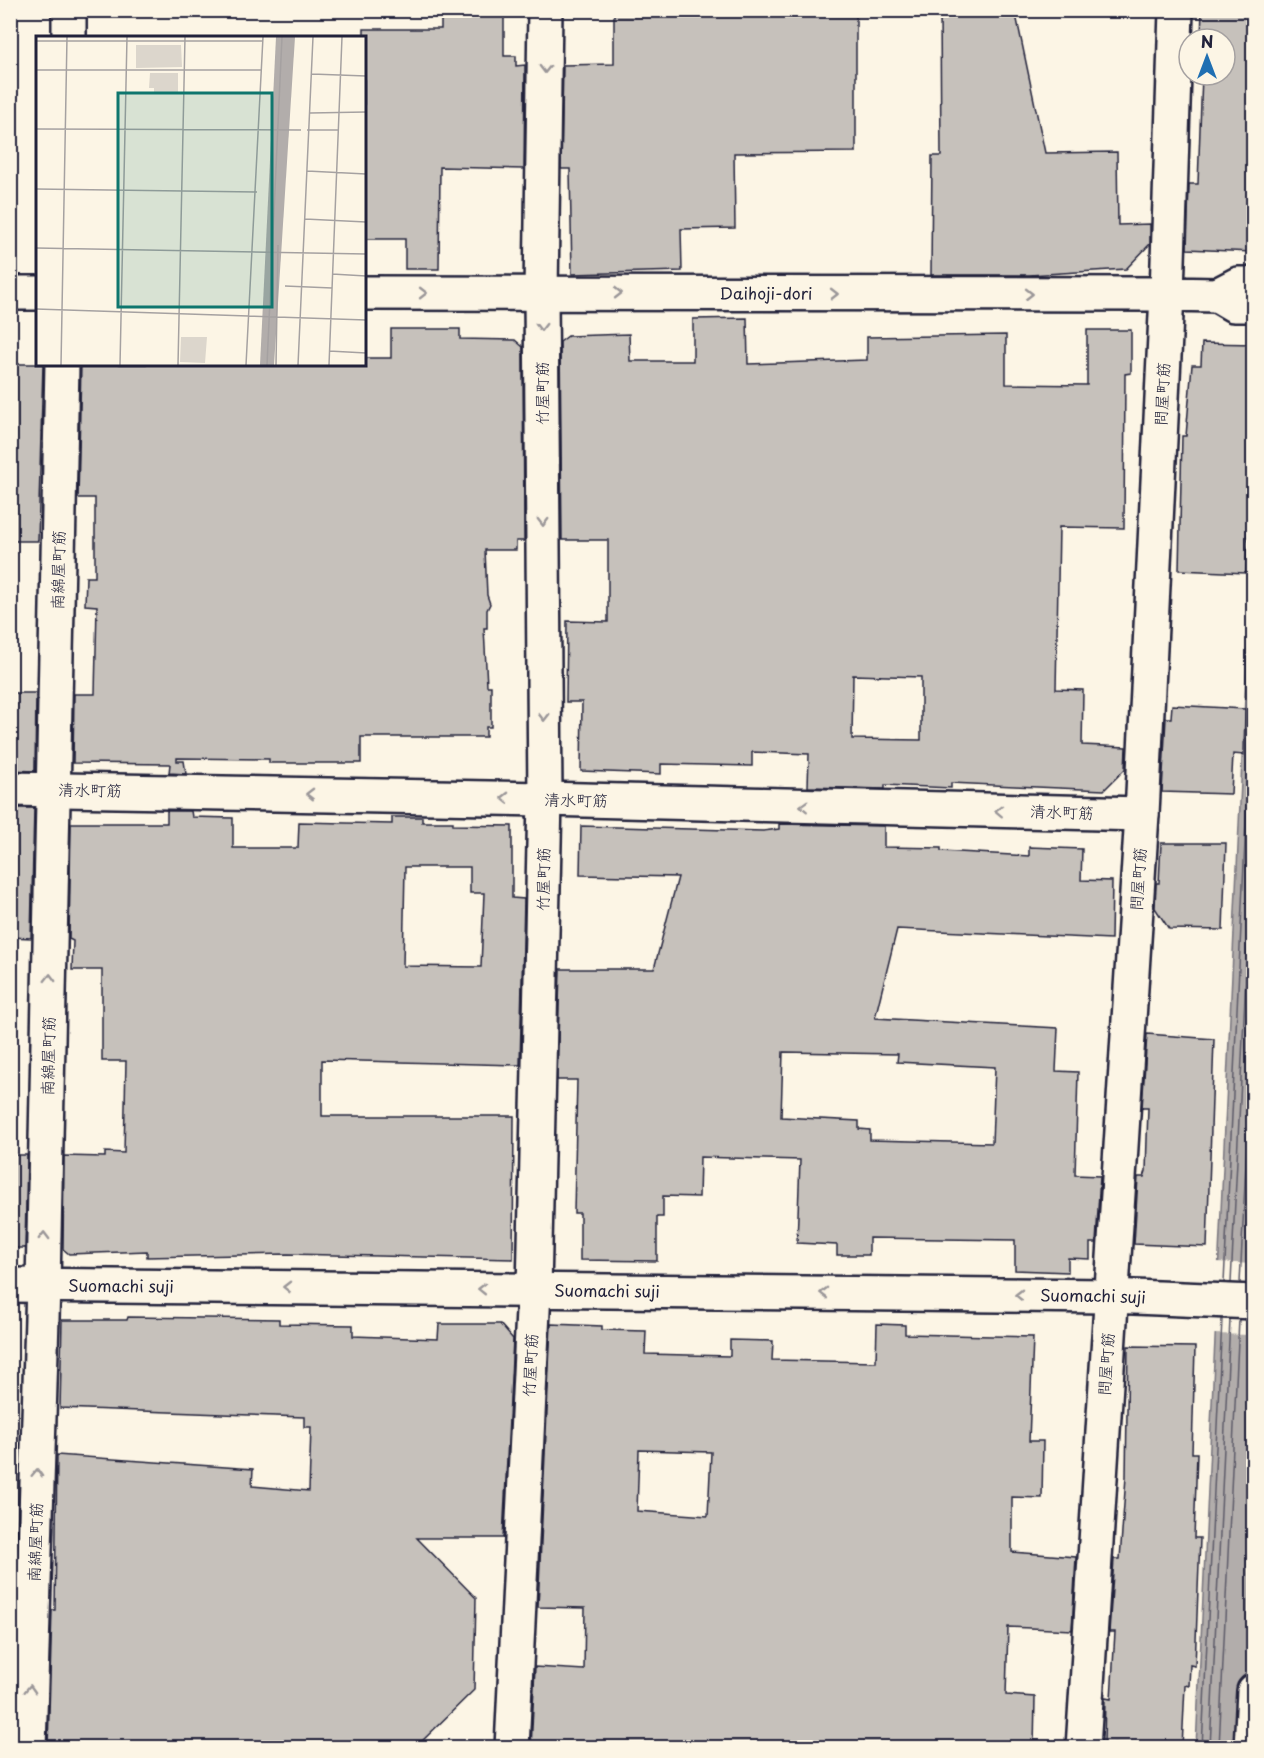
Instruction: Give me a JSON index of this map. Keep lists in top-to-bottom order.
{
  "streets": {
    "main road": [
      "Daihoji-dori",
      "竹屋町筋",
      "問屋町筋",
      "南綿屋町筋",
      "清水町筋",
      "Suomachi suji"
    ]
  },
  "crossings": [
    ["Daihoji-dori", "竹屋町筋"],
    ["Daihoji-dori", "問屋町筋"],
    ["竹屋町筋", "清水町筋"],
    ["竹屋町筋", "Suomachi suji"],
    ["問屋町筋", "清水町筋"],
    ["問屋町筋", "Suomachi suji"],
    ["南綿屋町筋", "清水町筋"],
    ["南綿屋町筋", "Suomachi suji"]
  ],
  "one_way": [
    "Daihoji-dori",
    "竹屋町筋",
    "南綿屋町筋",
    "清水町筋",
    "Suomachi suji"
  ],
  "north": "top"
}
